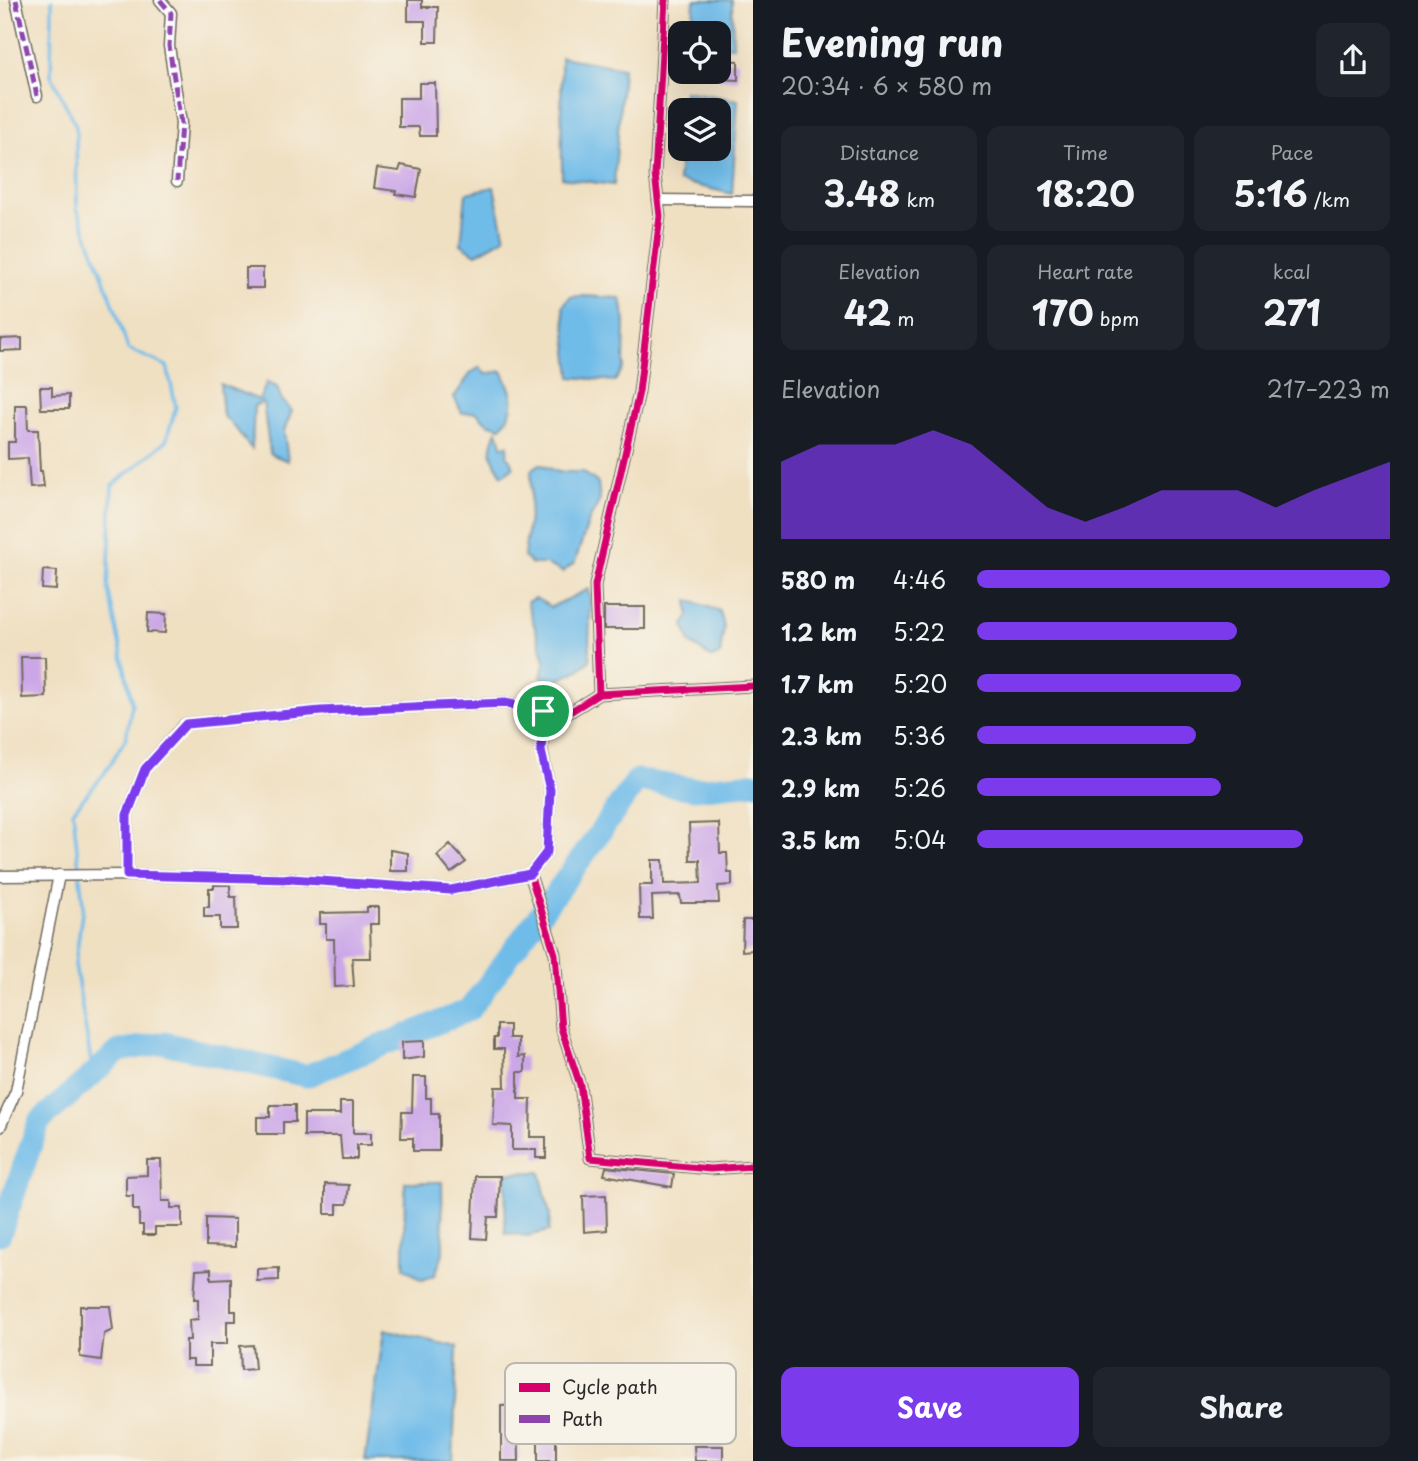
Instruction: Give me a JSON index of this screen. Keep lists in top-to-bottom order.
{
  "legend": ["Cycle path", "Path"],
  "page": {
    "heading": ["Evening run", "20:34 · 6 × 580 m"],
    "stats": [
      ["Distance", "3.48 km"],
      ["Time", "18:20"],
      ["Pace", "5:16 /km"],
      ["Elevation", "42 m"],
      ["Heart rate", "170 bpm"],
      ["kcal", "271"]
    ],
    "chart": ["Elevation", "217–223 m"],
    "list": [
      {
        "name": "580 m",
        "note": "4:46"
      },
      {
        "name": "1.2 km",
        "note": "5:22"
      },
      {
        "name": "1.7 km",
        "note": "5:20"
      },
      {
        "name": "2.3 km",
        "note": "5:36"
      },
      {
        "name": "2.9 km",
        "note": "5:26"
      },
      {
        "name": "3.5 km",
        "note": "5:04"
      }
    ],
    "buttons": ["Save", "Share"]
  }
}
